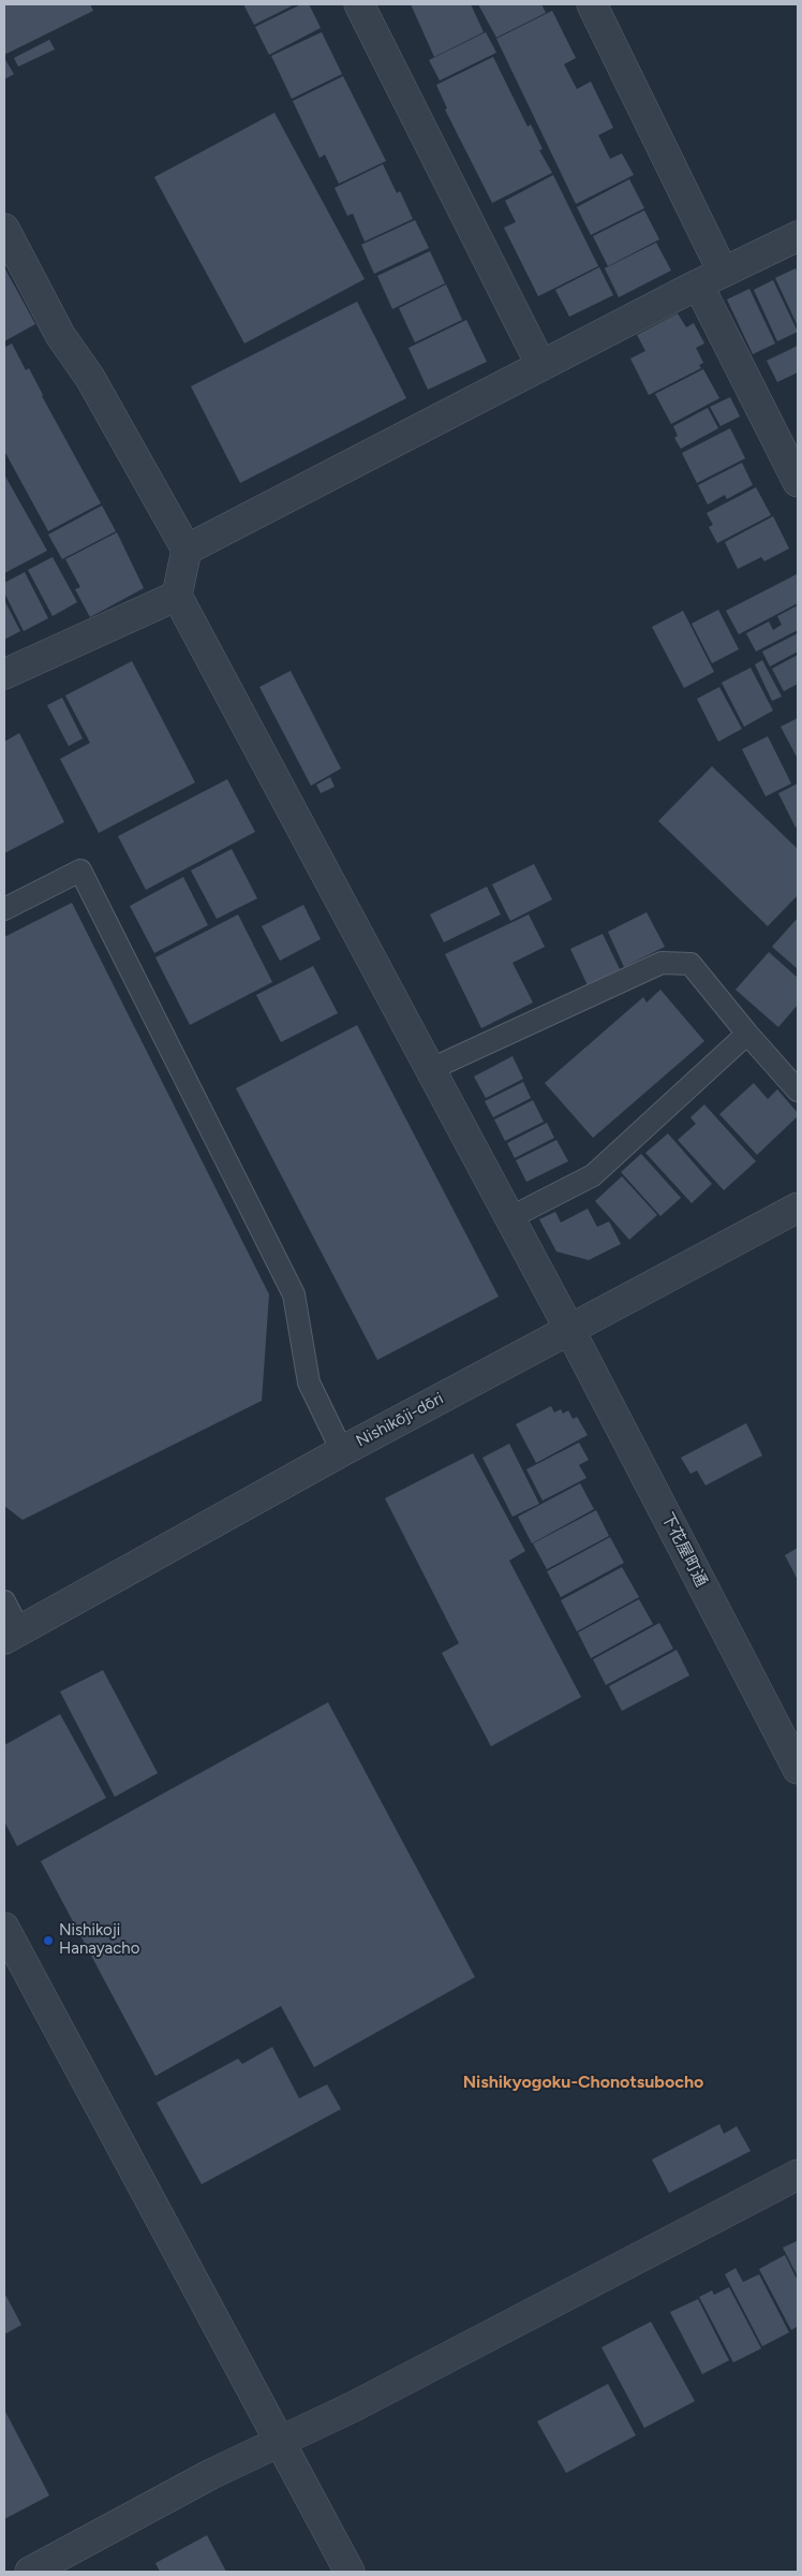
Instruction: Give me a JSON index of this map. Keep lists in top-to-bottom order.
{
  "streets": {
    "street": ["Nishikōji-dōri", "下花屋町通"]
  },
  "crossings": [
    ["Nishikōji-dōri", "下花屋町通"]
  ],
  "districts": ["Nishikyogoku-Chonotsubocho"],
  "places": ["Nishikoji Hanayacho"]
}
